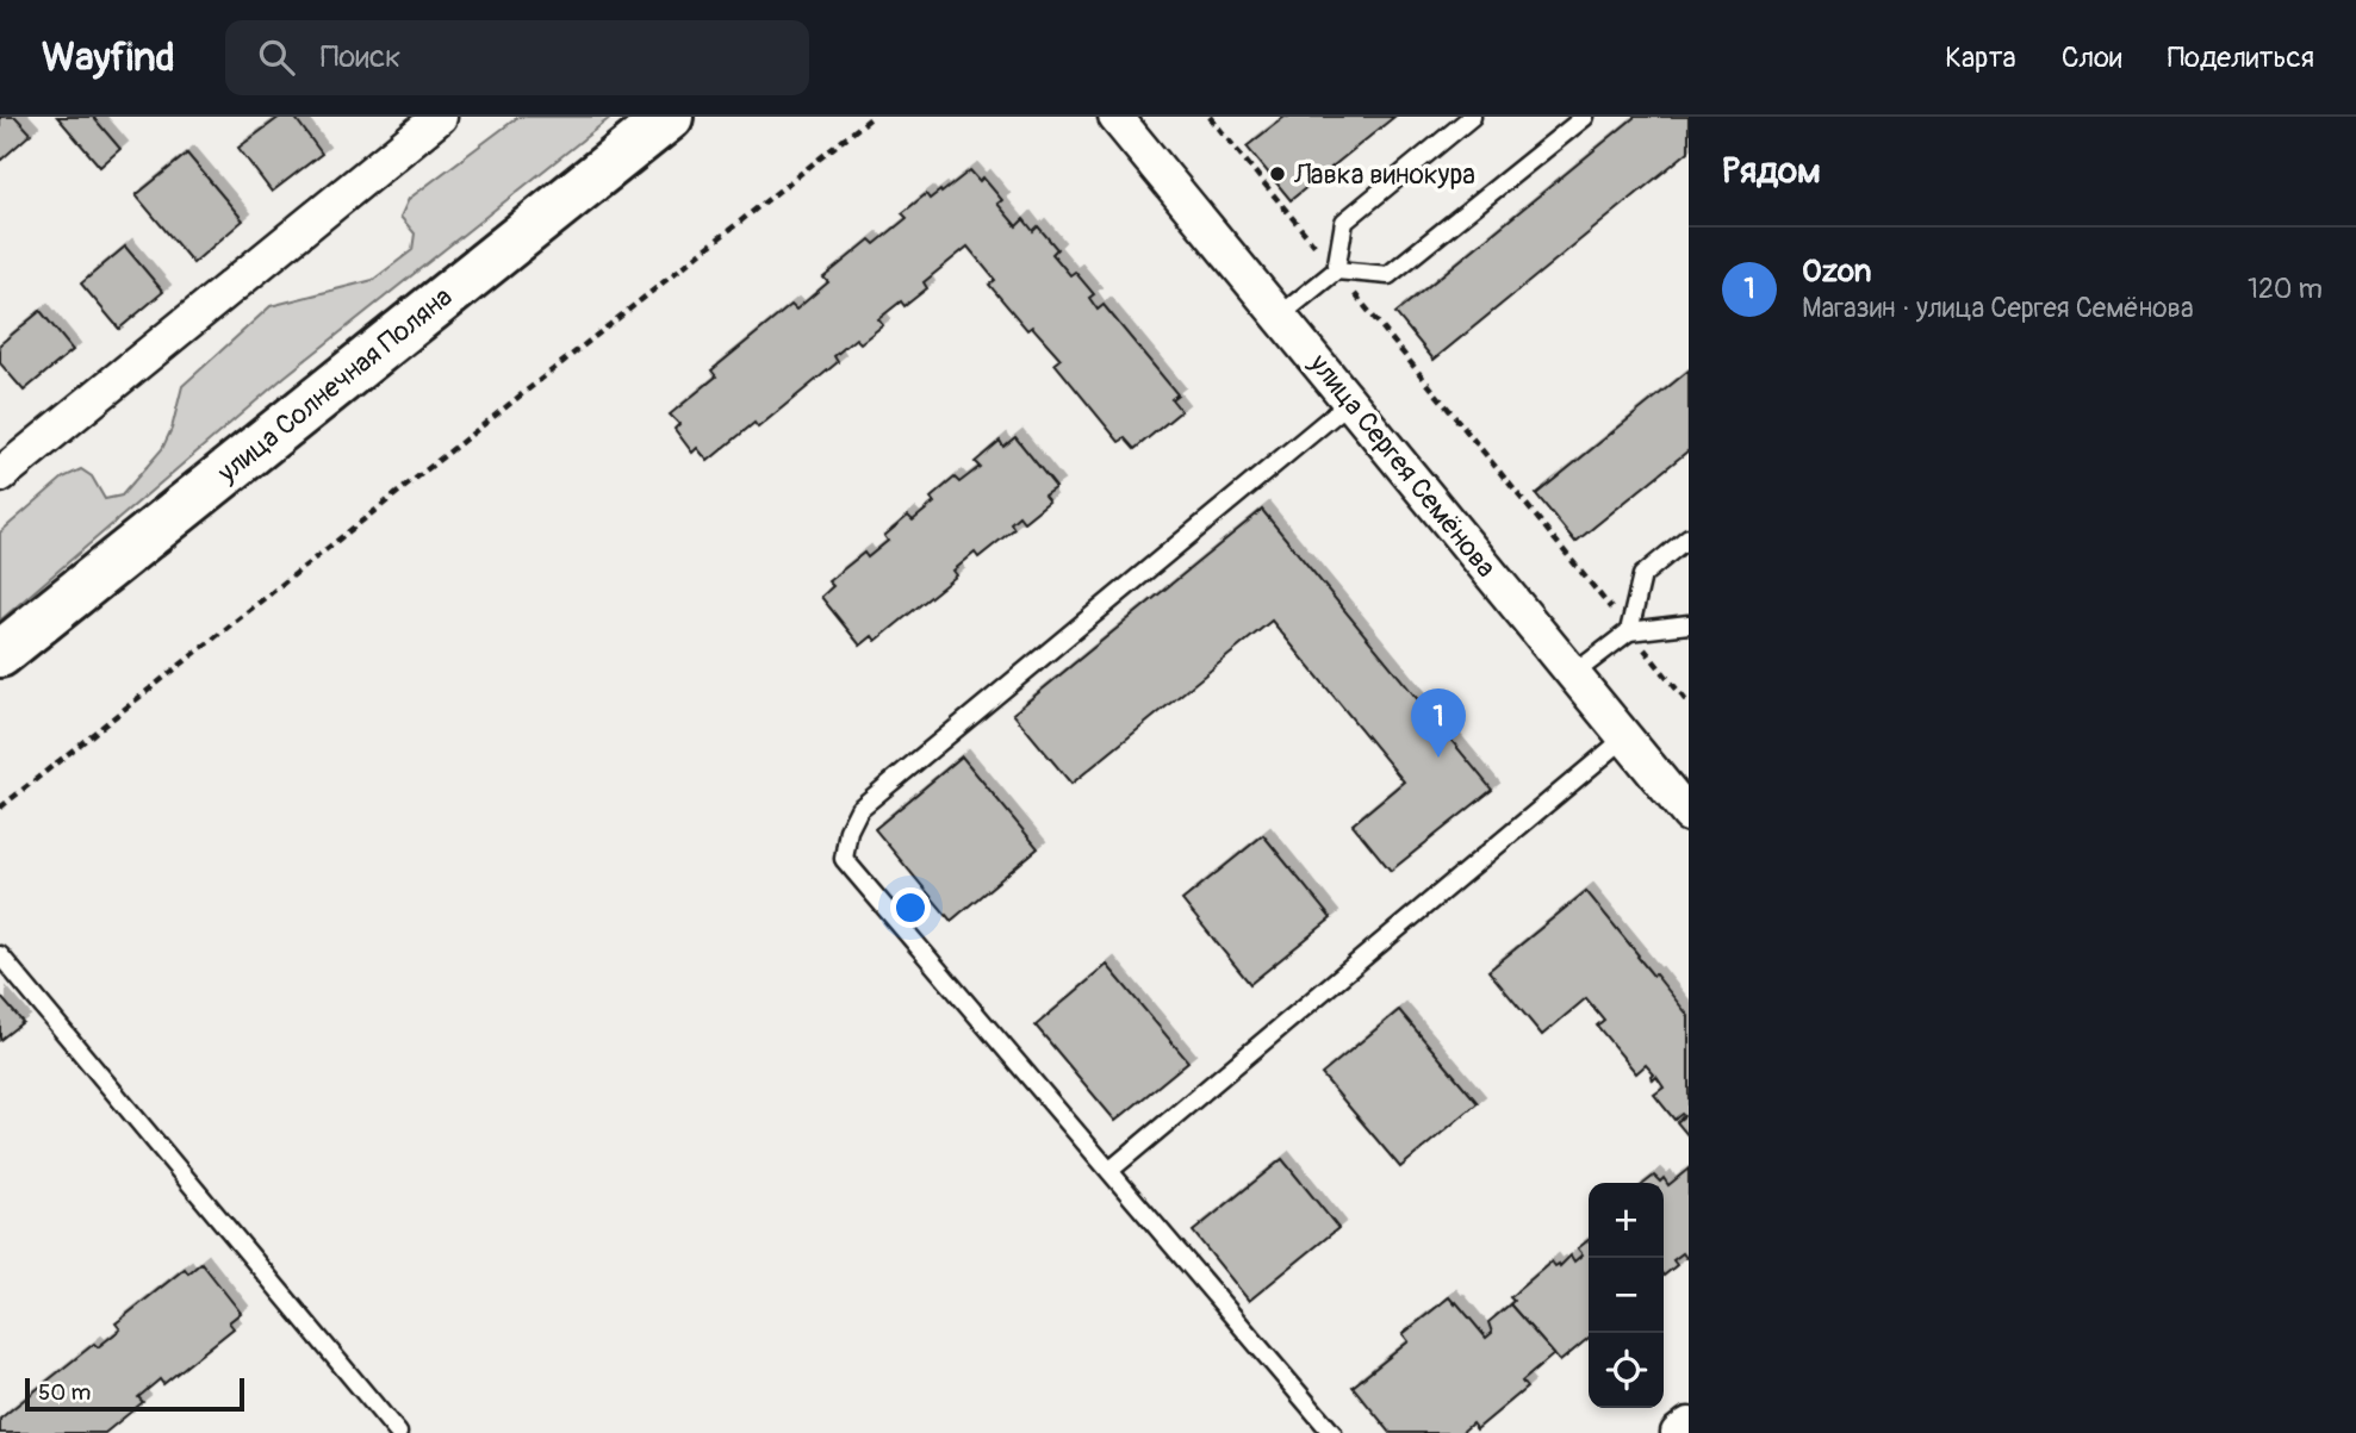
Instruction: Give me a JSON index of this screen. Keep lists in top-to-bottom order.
{
  "streets": {
    "street": ["улица Солнечная Поляна", "улица Сергея Семёнова"]
  },
  "places": ["Лавка винокура"],
  "scale_bar": "50 m",
  "page": {
    "header": "Wayfind",
    "search": "Поиск",
    "nav": ["Карта", "Слои", "Поделиться"],
    "heading": "Рядом",
    "list": [
      {
        "mark": "1",
        "name": "Ozon",
        "note": "Магазин · улица Сергея Семёнова",
        "value": "120 m"
      }
    ],
    "pins": "1",
    "map_buttons": ["+", "−"],
    "scale": "50 m"
  }
}
